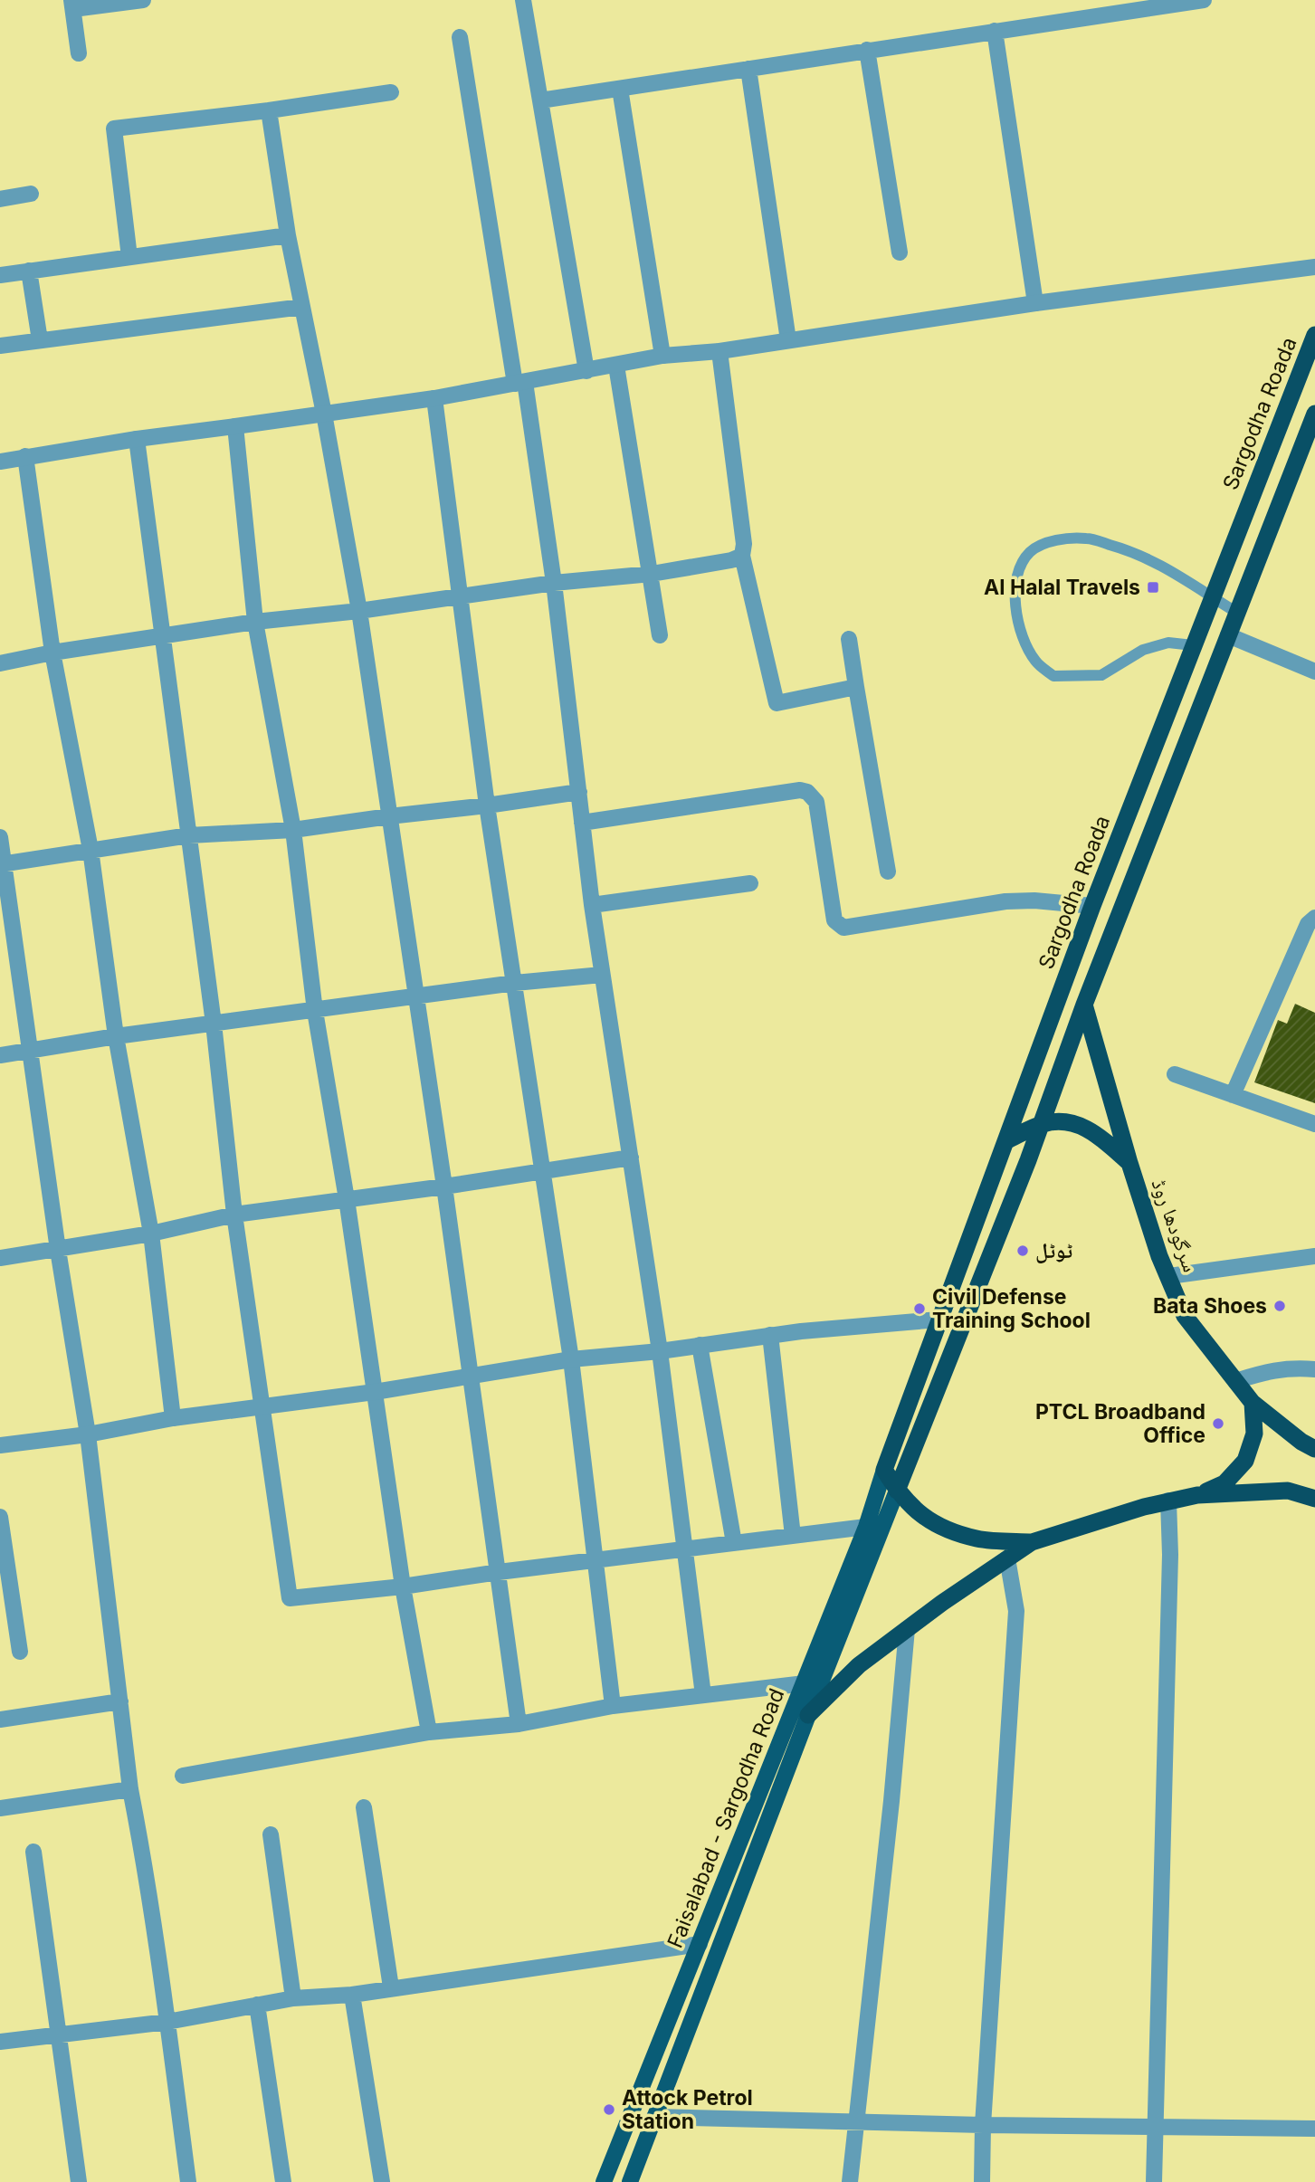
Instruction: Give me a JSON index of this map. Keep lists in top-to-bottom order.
{
  "streets": {
    "highway": ["Sargodha Roada", "سرگودھا روڈ"],
    "main road": ["Faisalabad - Sargodha Road"]
  },
  "crossings": [
    ["Sargodha Roada", "Faisalabad - Sargodha Road"]
  ],
  "places": {
    "transit": ["Al Halal Travels"],
    "other": [
      "ٹوٹل",
      "Bata Shoes",
      "Civil Defense Training School",
      "PTCL Broadband Office",
      "Attock Petrol Station"
    ]
  }
}
